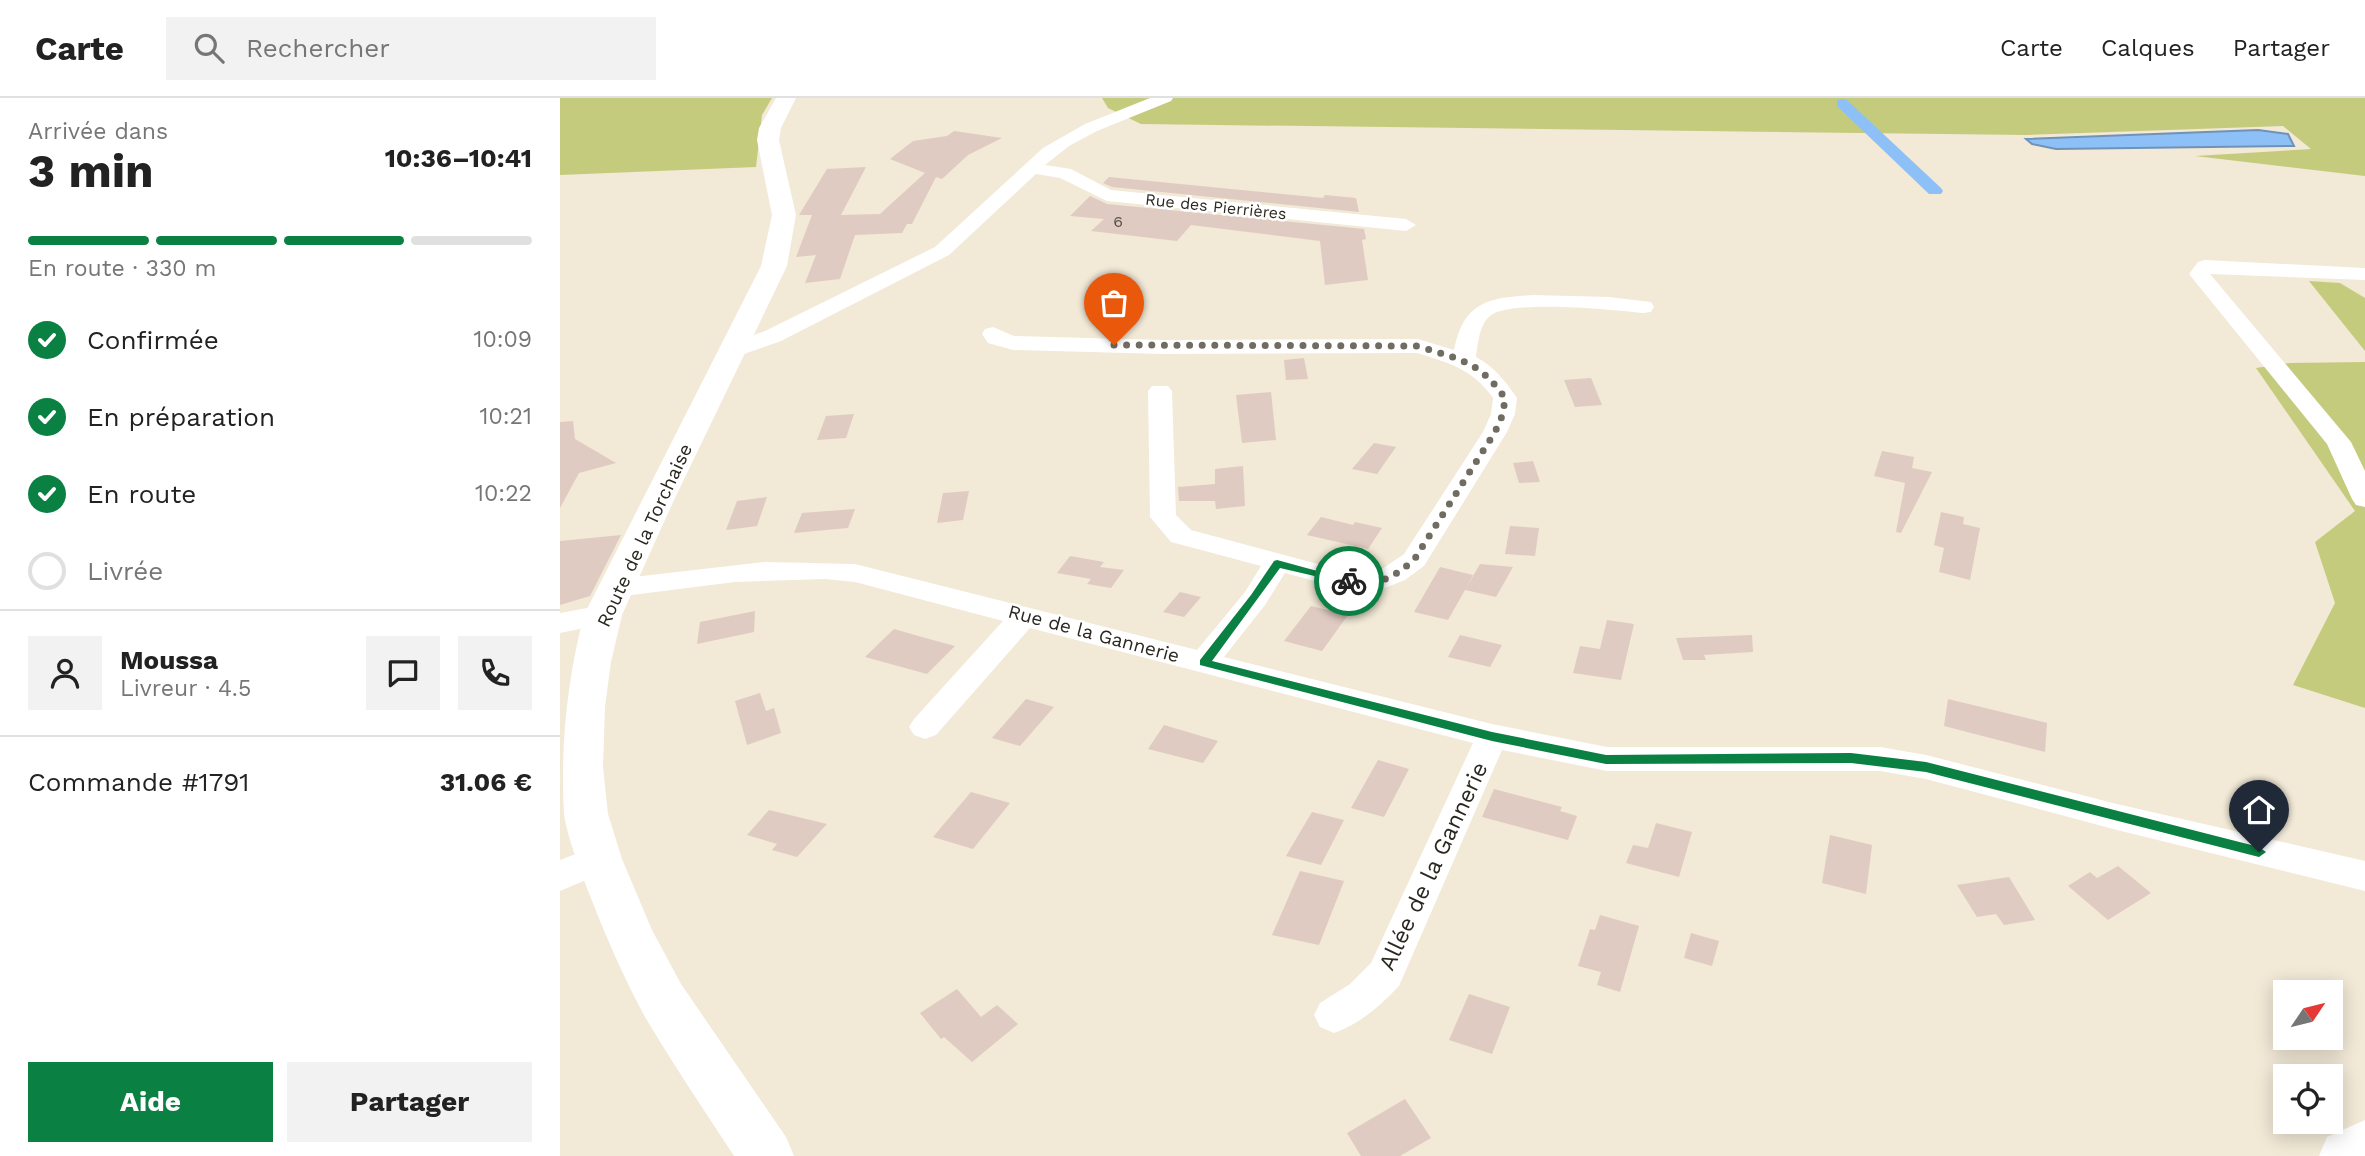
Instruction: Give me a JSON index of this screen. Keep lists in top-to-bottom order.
{
  "streets": {
    "main road": ["Route de la Torchaise"],
    "street": ["Rue des Pierrières", "Rue de la Gannerie", "Allée de la Gannerie"]
  },
  "crossings": [
    ["Route de la Torchaise", "Rue de la Gannerie"],
    ["Rue de la Gannerie", "Allée de la Gannerie"]
  ],
  "house_numbers": ["6"],
  "north": "top right",
  "page": {
    "header": "Carte",
    "search": "Rechercher",
    "nav": ["Carte", "Calques", "Partager"],
    "heading": ["3 min", "Arrivée dans", "10:36–10:41"],
    "panel": [
      "Moussa",
      "Livreur · 4.5",
      "Commande #1791",
      "31.06 €"
    ],
    "bar": "En route · 330 m",
    "list": [
      ["Confirmée", "10:09"],
      ["En préparation", "10:21"],
      ["En route", "10:22"],
      "Livrée"
    ],
    "buttons": ["Aide", "Partager"]
  }
}
